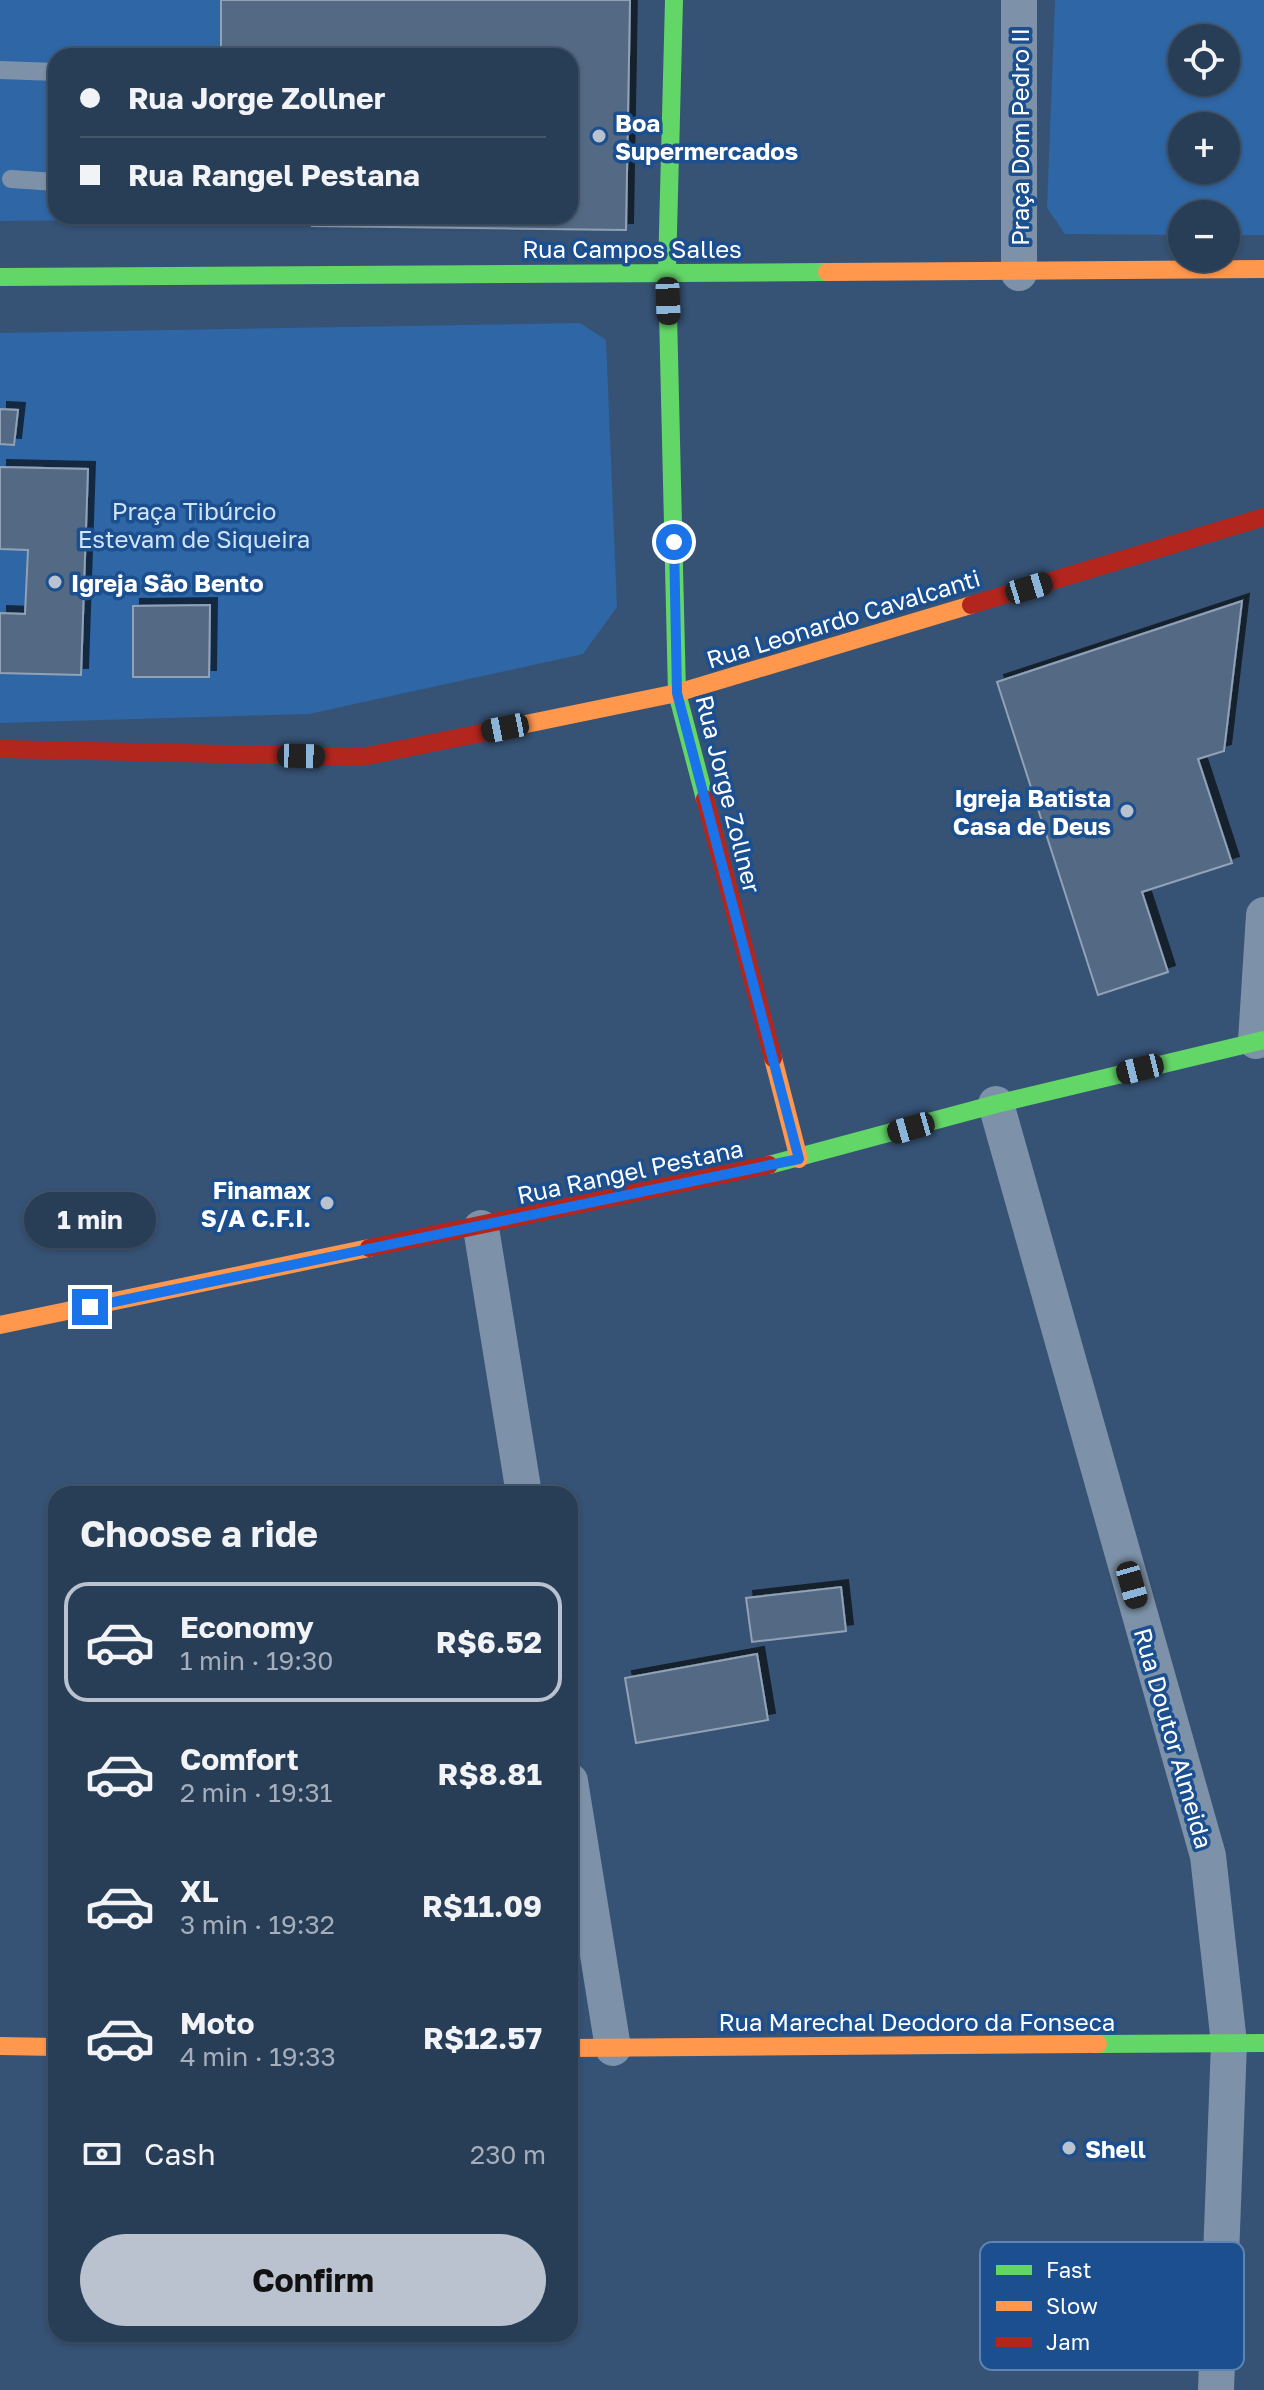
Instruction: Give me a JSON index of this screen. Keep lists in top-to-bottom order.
{
  "streets": {
    "street": [
      "Praça Dom Pedro II",
      "Rua Campos Salles",
      "Rua Leonardo Cavalcanti",
      "Rua Jorge Zollner",
      "Rua Rangel Pestana",
      "Rua Doutor Almeida",
      "Rua Marechal Deodoro da Fonseca"
    ]
  },
  "crossings": [
    ["Praça Dom Pedro II", "Rua Campos Salles"],
    ["Rua Campos Salles", "Rua Jorge Zollner"],
    ["Rua Leonardo Cavalcanti", "Rua Jorge Zollner"],
    ["Rua Jorge Zollner", "Rua Rangel Pestana"],
    ["Rua Rangel Pestana", "Rua Doutor Almeida"],
    ["Rua Doutor Almeida", "Rua Marechal Deodoro da Fonseca"]
  ],
  "parks": ["Praça Tibúrcio Estevam de Siqueira"],
  "places": [
    "Boa Supermercados",
    "Igreja São Bento",
    "Igreja Batista Casa de Deus",
    "Finamax S/A C.F.I.",
    "Shell"
  ],
  "legend": ["Fast", "Slow", "Jam"],
  "page": {
    "map_buttons": ["+", "−"],
    "banner": ["Rua Jorge Zollner", "Rua Rangel Pestana"],
    "bubble": "1 min",
    "heading": "Choose a ride",
    "list": [
      {
        "name": "Economy",
        "note": "1 min · 19:30",
        "value": "R$6.52"
      },
      {
        "name": "Comfort",
        "note": "2 min · 19:31",
        "value": "R$8.81"
      },
      {
        "name": "XL",
        "note": "3 min · 19:32",
        "value": "R$11.09"
      },
      {
        "name": "Moto",
        "note": "4 min · 19:33",
        "value": "R$12.57"
      }
    ],
    "pay": ["Cash", "230 m"],
    "buttons": "Confirm"
  }
}
